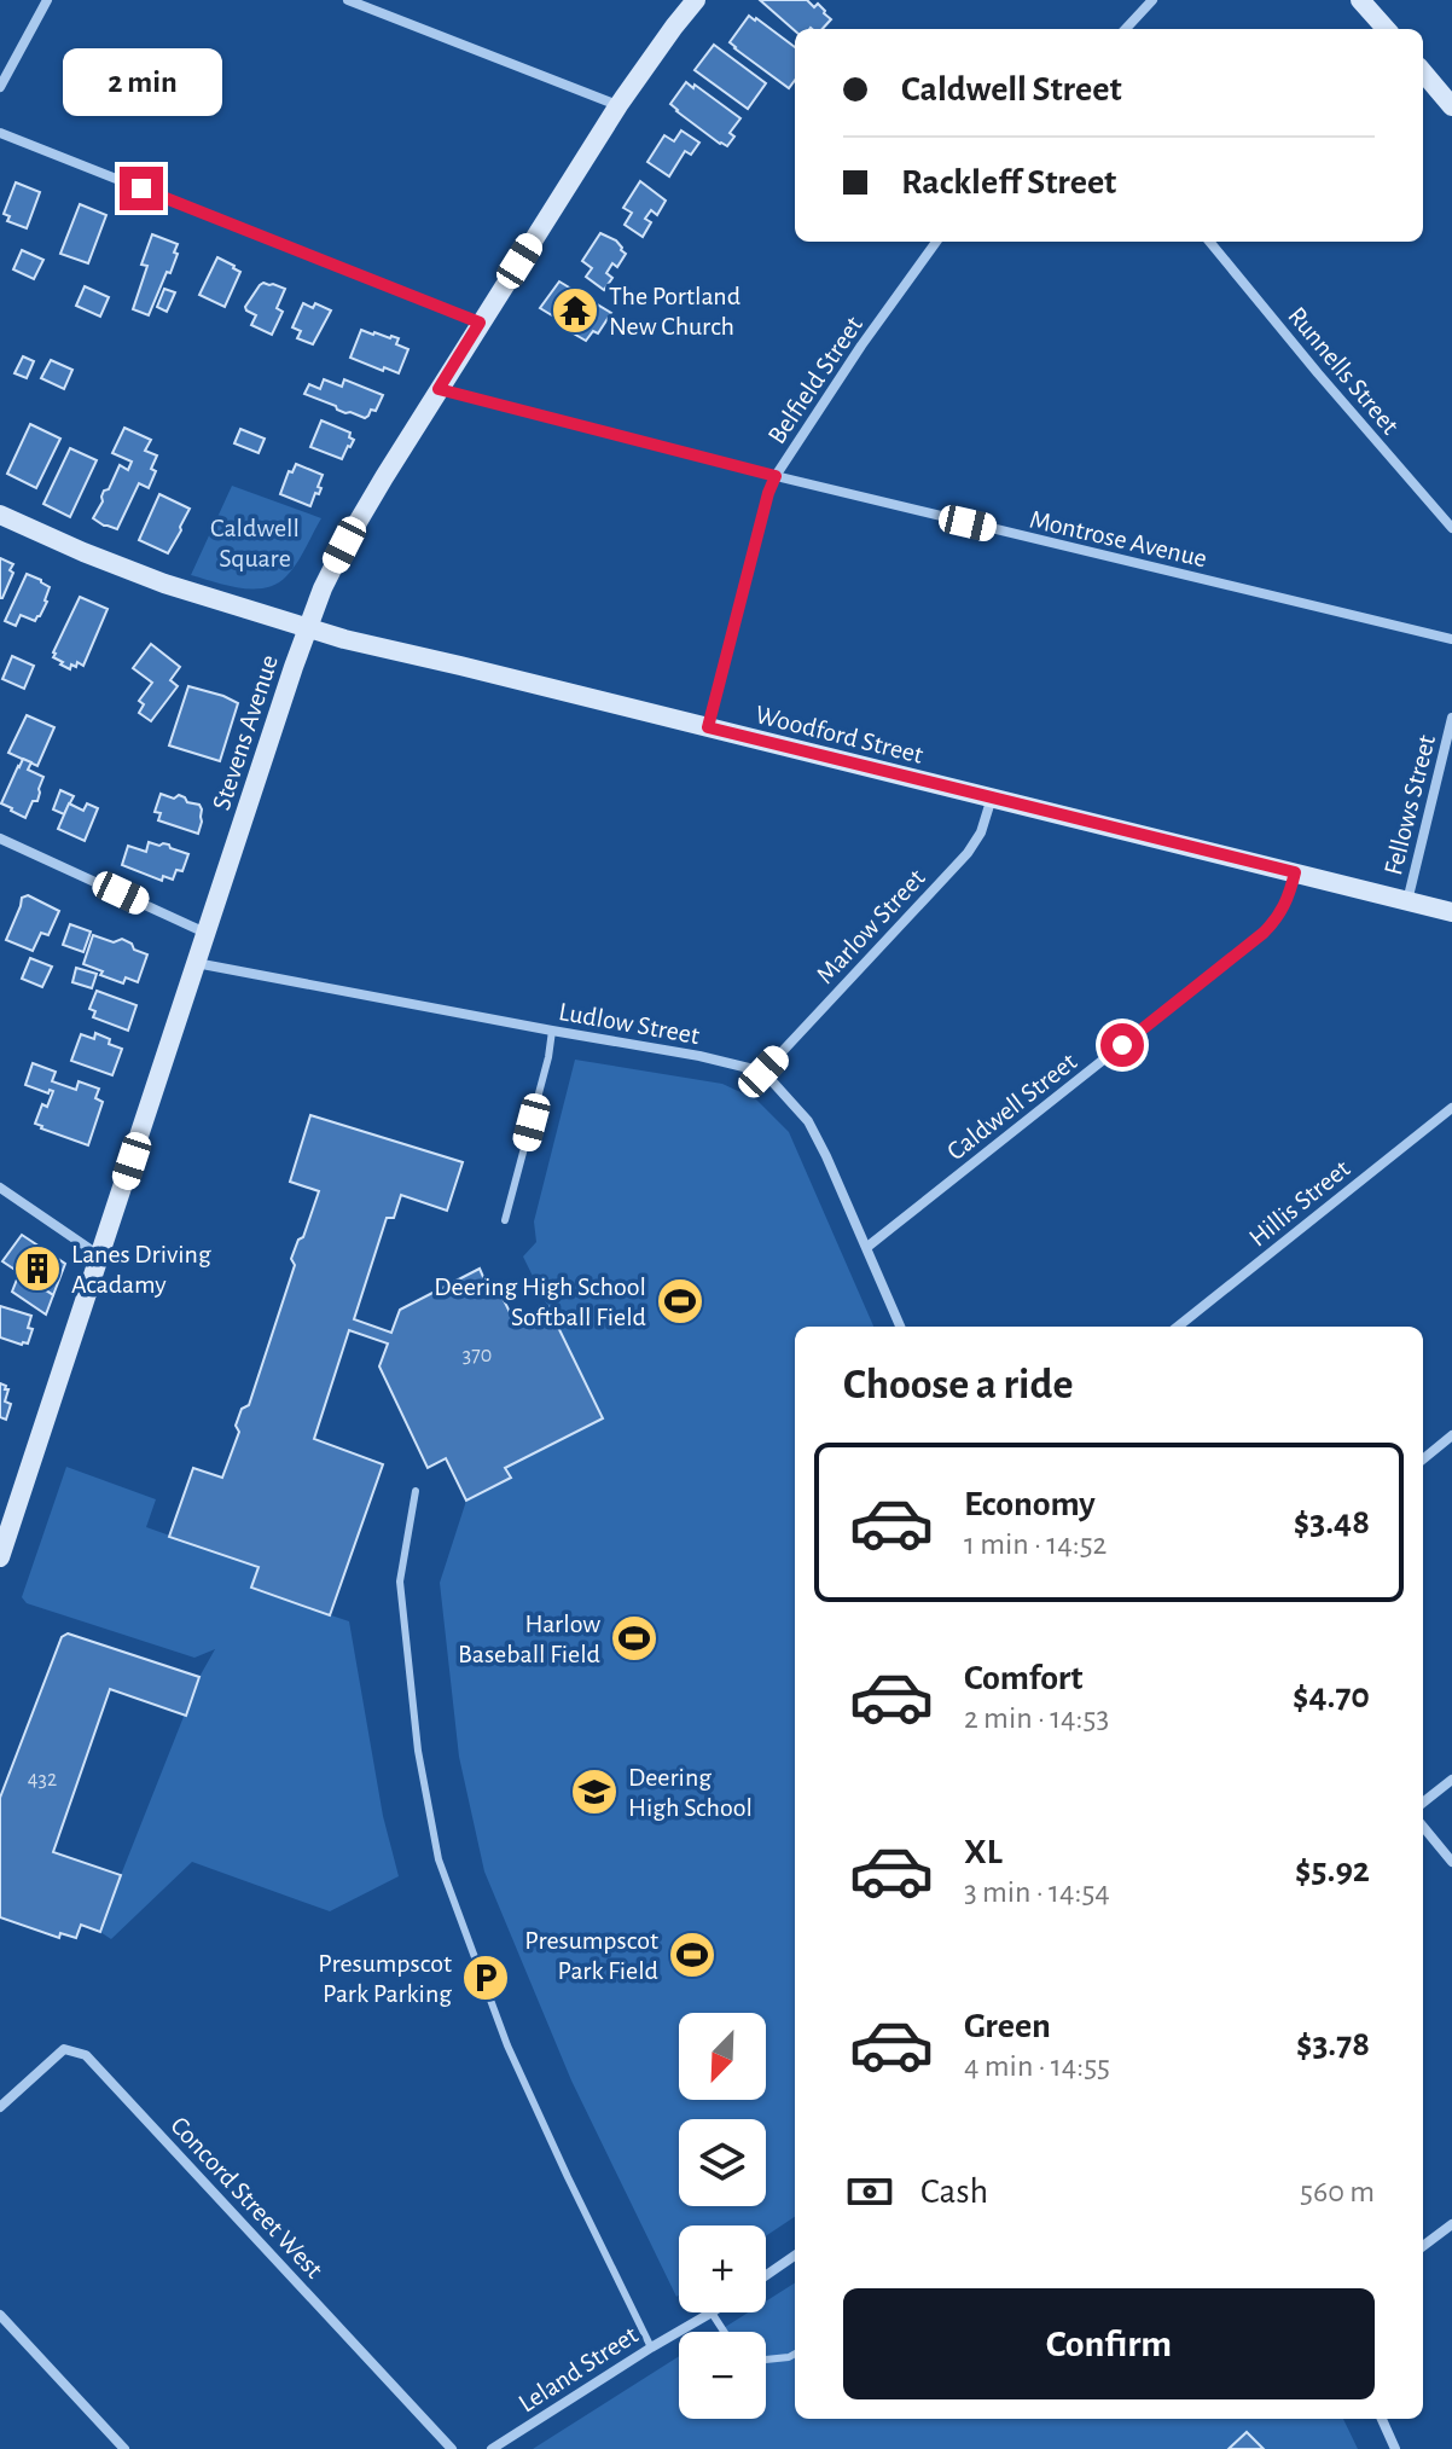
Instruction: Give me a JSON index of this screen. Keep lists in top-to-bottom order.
{
  "streets": {
    "main road": ["Stevens Avenue", "Woodford Street"],
    "street": [
      "Runnells Street",
      "Belfield Street",
      "Montrose Avenue",
      "Fellows Street",
      "Marlow Street",
      "Ludlow Street",
      "Caldwell Street",
      "Hillis Street",
      "Concord Street West",
      "Leland Street"
    ]
  },
  "crossings": [
    ["Belfield Street", "Montrose Avenue"],
    ["Belfield Street", "Woodford Street"],
    ["Montrose Avenue", "Stevens Avenue"],
    ["Stevens Avenue", "Woodford Street"],
    ["Stevens Avenue", "Ludlow Street"],
    ["Woodford Street", "Fellows Street"],
    ["Woodford Street", "Marlow Street"],
    ["Woodford Street", "Caldwell Street"],
    ["Marlow Street", "Ludlow Street"]
  ],
  "parks": ["Caldwell Square"],
  "places": {
    "temple": ["The Portland New Church"],
    "building": ["Lanes Driving Acadamy"],
    "sports": ["Deering High School Softball Field", "Harlow Baseball Field", "Presumpscot Park Field"],
    "school or university": ["Deering High School"],
    "parking": ["Presumpscot Park Parking"]
  },
  "house_numbers": ["370", "432"],
  "north": "bottom left",
  "page": {
    "banner": ["Caldwell Street", "Rackleff Street"],
    "bubble": "2 min",
    "heading": "Choose a ride",
    "list": [
      {
        "name": "Economy",
        "note": "1 min · 14:52",
        "value": "$3.48"
      },
      {
        "name": "Comfort",
        "note": "2 min · 14:53",
        "value": "$4.70"
      },
      {
        "name": "XL",
        "note": "3 min · 14:54",
        "value": "$5.92"
      },
      {
        "name": "Green",
        "note": "4 min · 14:55",
        "value": "$3.78"
      }
    ],
    "map_buttons": ["+", "−"],
    "pay": ["Cash", "560 m"],
    "buttons": "Confirm"
  }
}
